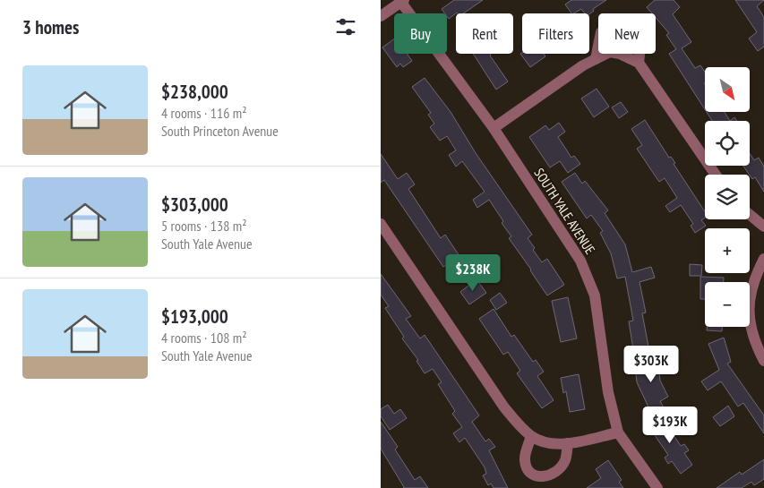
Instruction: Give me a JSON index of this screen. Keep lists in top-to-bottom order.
{
  "streets": {
    "street": ["SOUTH YALE AVENUE"]
  },
  "north": "bottom right",
  "page": {
    "heading": "3 homes",
    "chip": [
      "Buy",
      "Rent",
      "Filters",
      "New"
    ],
    "list": [
      {
        "name": "$238,000",
        "note": "4 rooms · 116 m² · South Princeton Avenue"
      },
      {
        "name": "$303,000",
        "note": "5 rooms · 138 m² · South Yale Avenue"
      },
      {
        "name": "$193,000",
        "note": "4 rooms · 108 m² · South Yale Avenue"
      }
    ],
    "map_buttons": ["+", "−"],
    "price": ["$238K", "$303K", "$193K"]
  }
}
